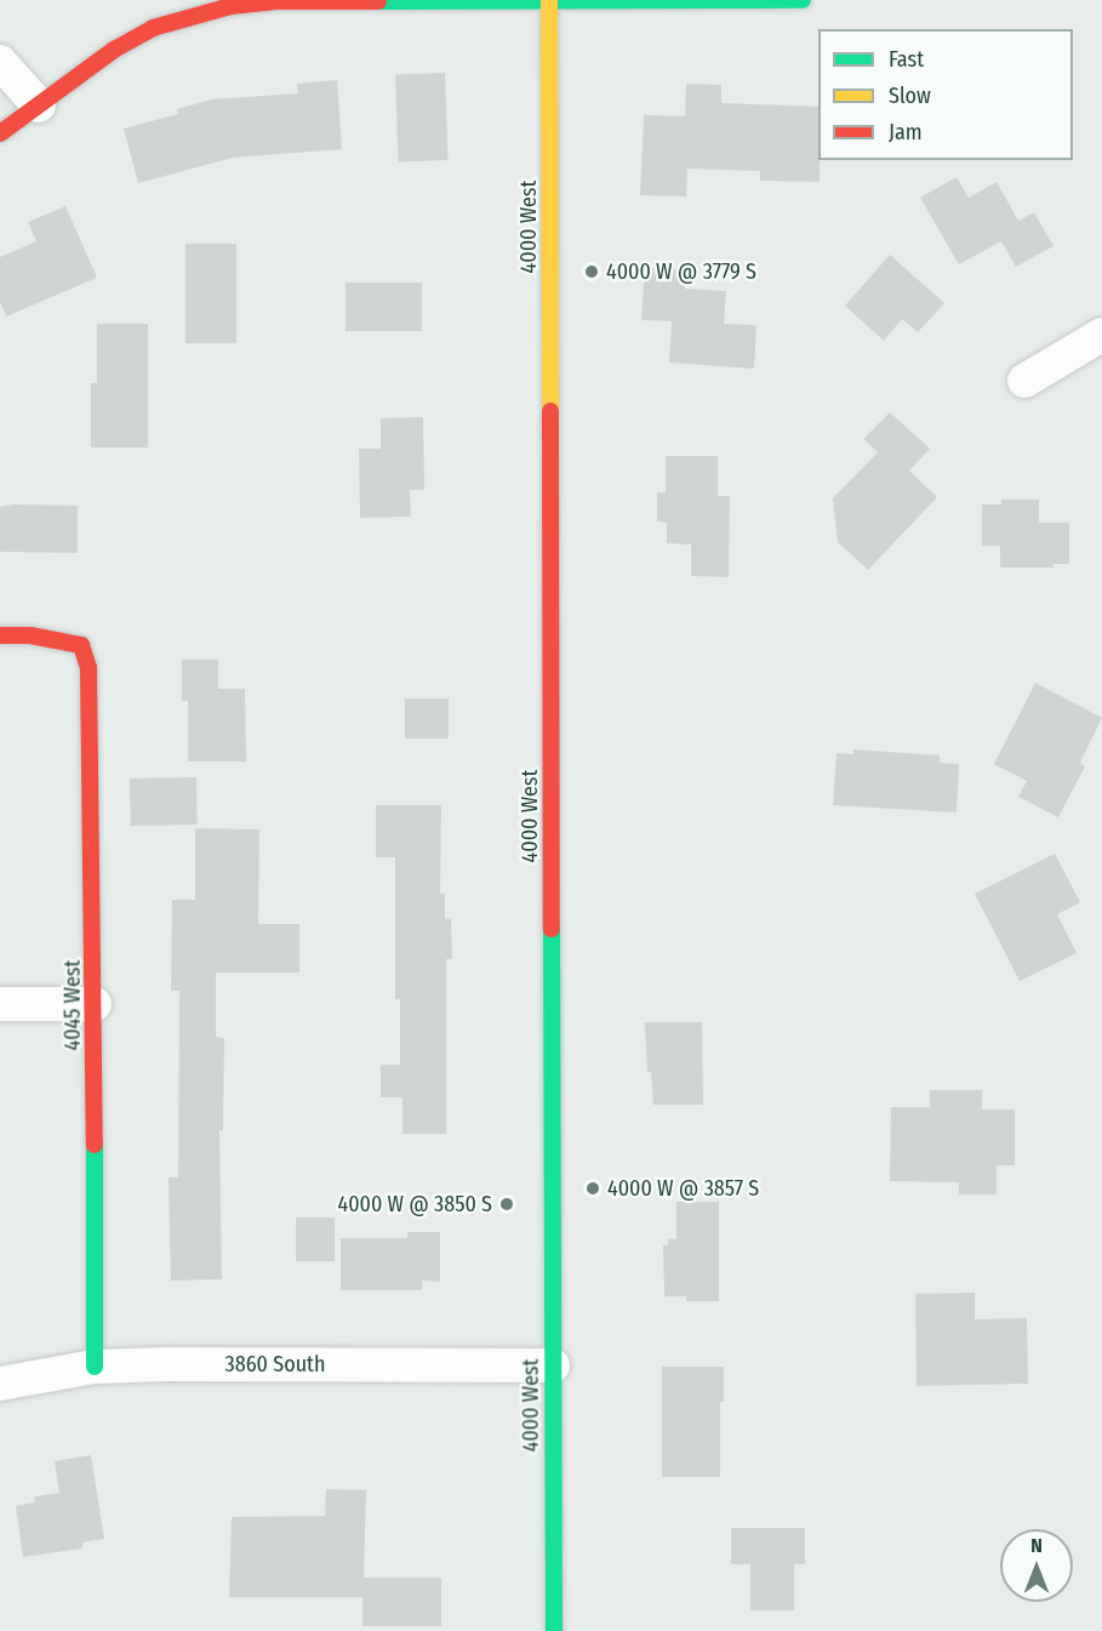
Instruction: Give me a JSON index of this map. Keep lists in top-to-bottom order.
{
  "streets": {
    "street": ["4000 West", "4045 West", "3860 South"]
  },
  "crossings": [
    ["4000 West", "3860 South"],
    ["4045 West", "3860 South"]
  ],
  "places": ["4000 W @ 3779 S", "4000 W @ 3857 S", "4000 W @ 3850 S"],
  "legend": ["Fast", "Slow", "Jam"],
  "north": "top"
}
